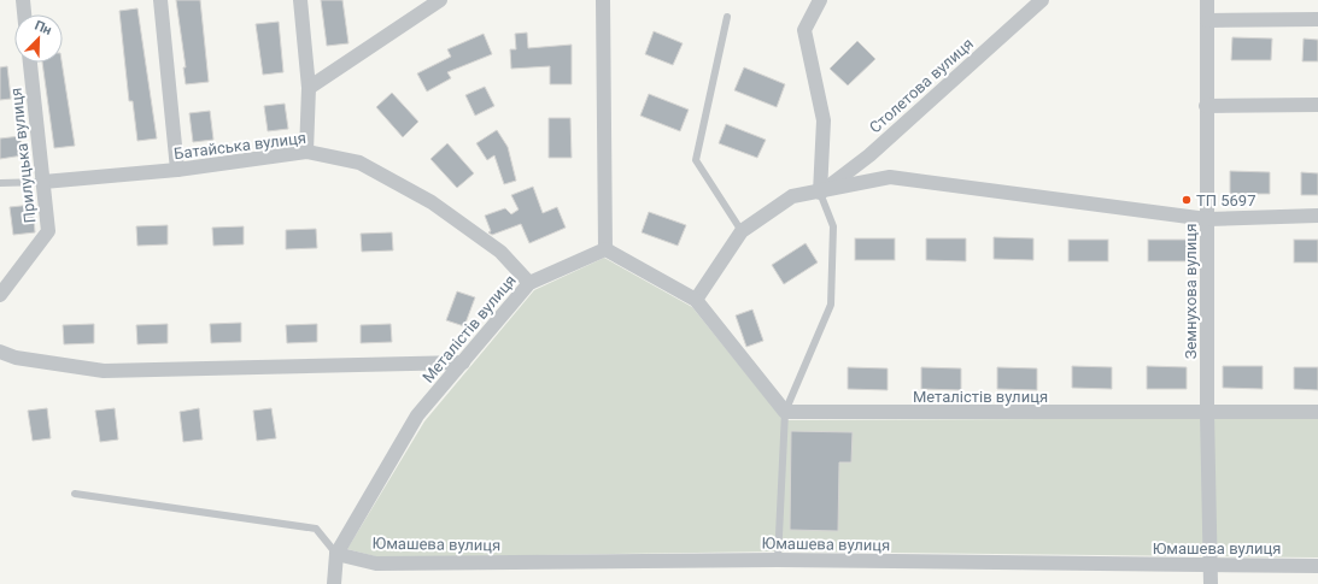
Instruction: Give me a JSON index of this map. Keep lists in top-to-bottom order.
{
  "streets": {
    "street": [
      "Столетова вулиця",
      "Батайська вулиця",
      "Прилуцька вулиця",
      "Земнухова вулиця",
      "Металістів вулиця",
      "Юмашева вулиця"
    ]
  },
  "crossings": [
    ["Батайська вулиця", "Прилуцька вулиця"],
    ["Батайська вулиця", "Металістів вулиця"],
    ["Земнухова вулиця", "Металістів вулиця"],
    ["Земнухова вулиця", "Юмашева вулиця"],
    ["Металістів вулиця", "Юмашева вулиця"]
  ],
  "places": ["ТП 5697"],
  "north": "top right"
}
